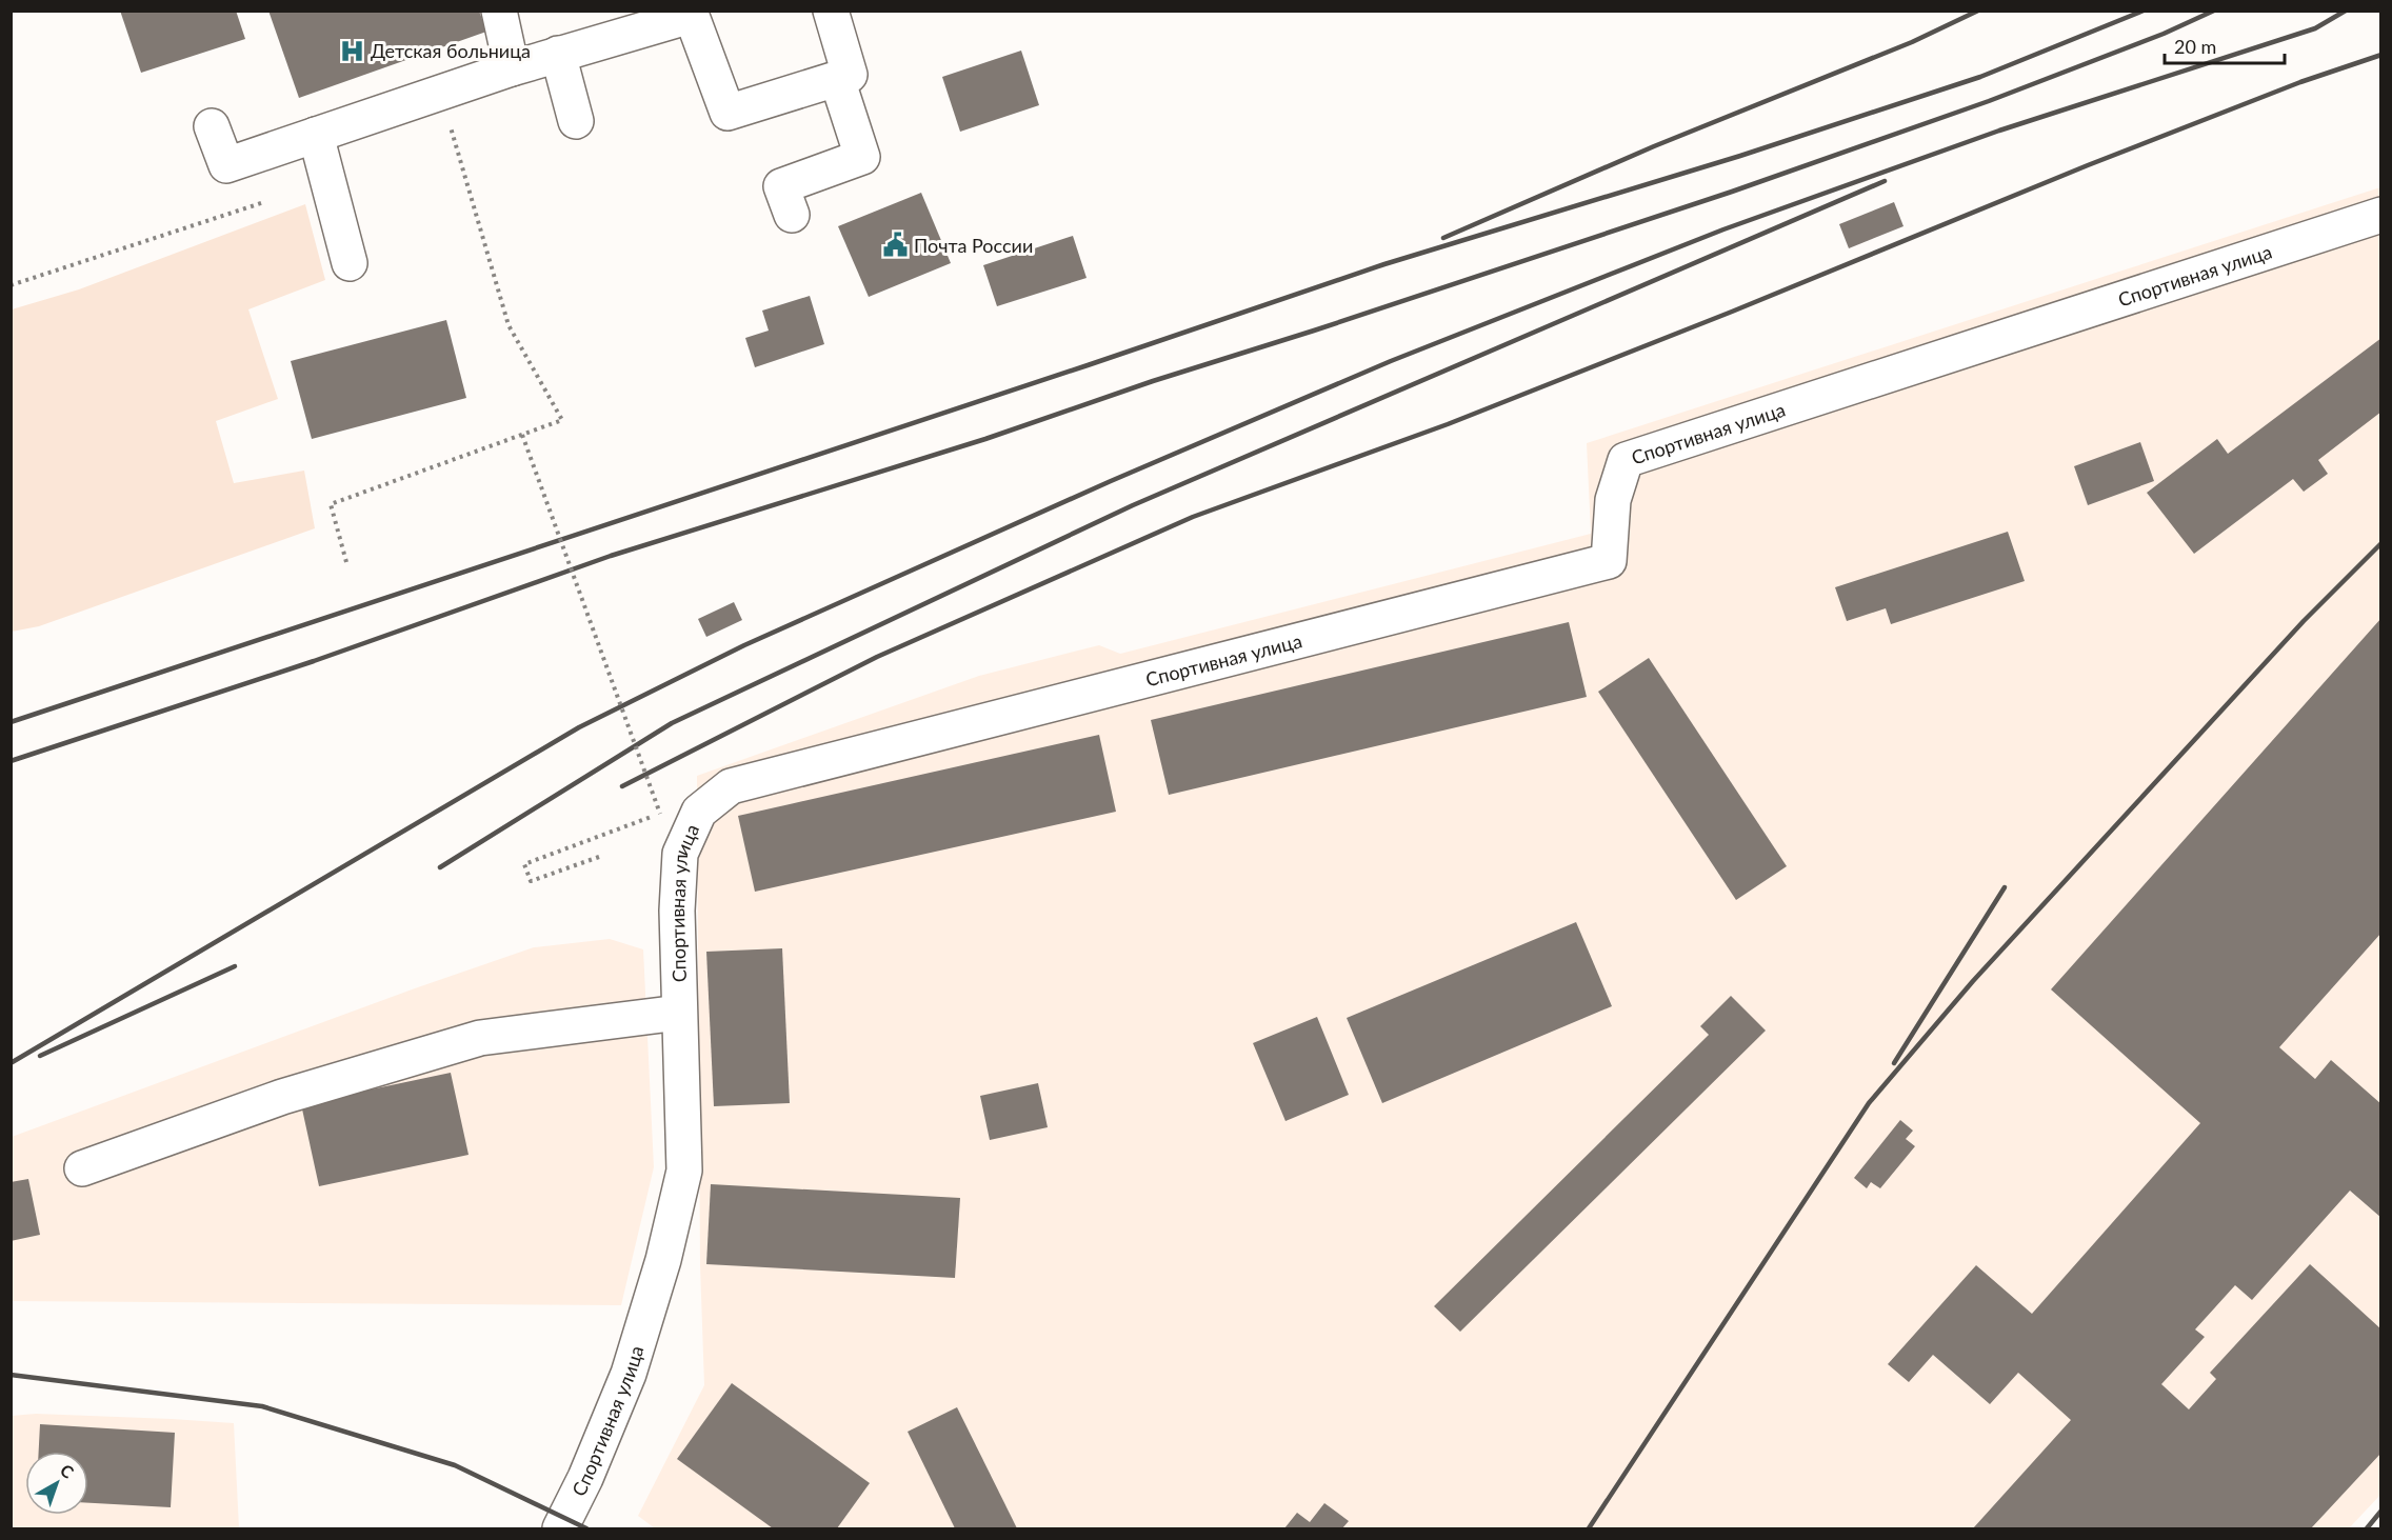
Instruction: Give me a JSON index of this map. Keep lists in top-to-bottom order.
{
  "streets": {
    "street": ["Спортивная улица"]
  },
  "places": {
    "hospital": ["Детская больница"],
    "public building": ["Почта России"]
  },
  "scale_bar": "20 m",
  "north": "top right"
}
